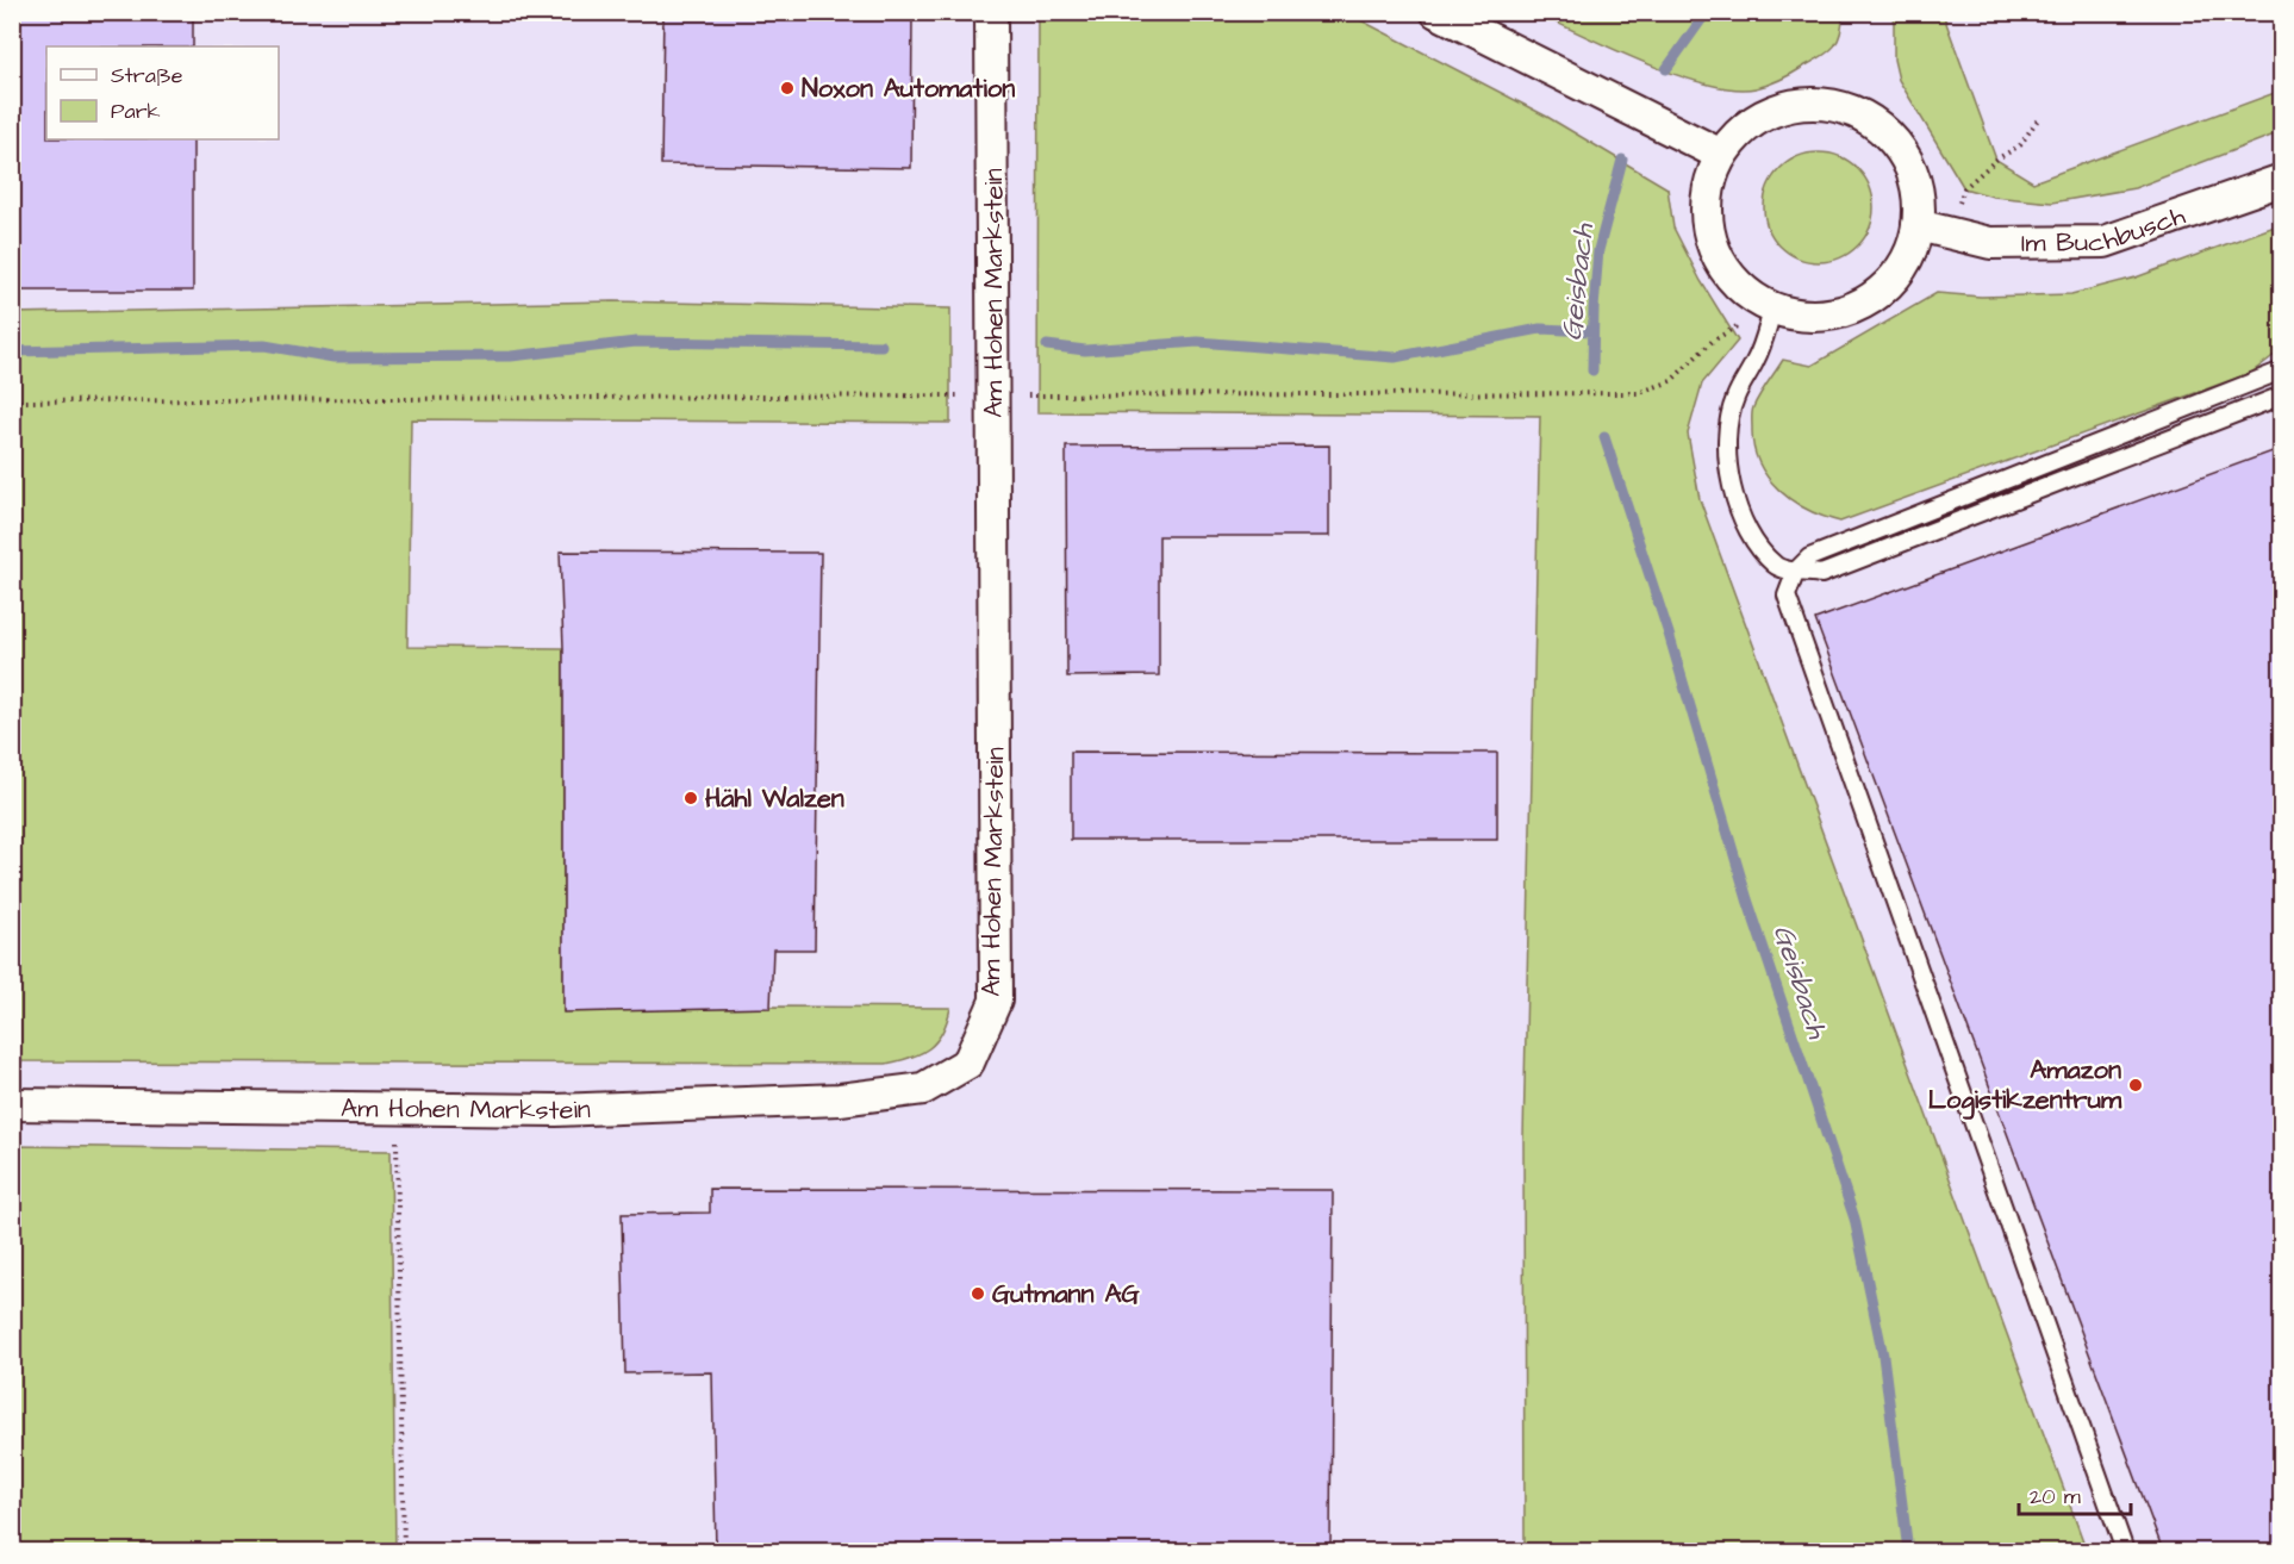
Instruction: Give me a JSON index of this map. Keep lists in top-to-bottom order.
{
  "streets": {
    "street": ["Im Buchbusch", "Am Hohen Markstein"]
  },
  "water": ["Geisbach"],
  "places": [
    "Noxon Automation",
    "Hähl Walzen",
    "Amazon Logistikzentrum",
    "Gutmann AG"
  ],
  "legend": ["Straße", "Park"],
  "scale_bar": "20 m"
}
